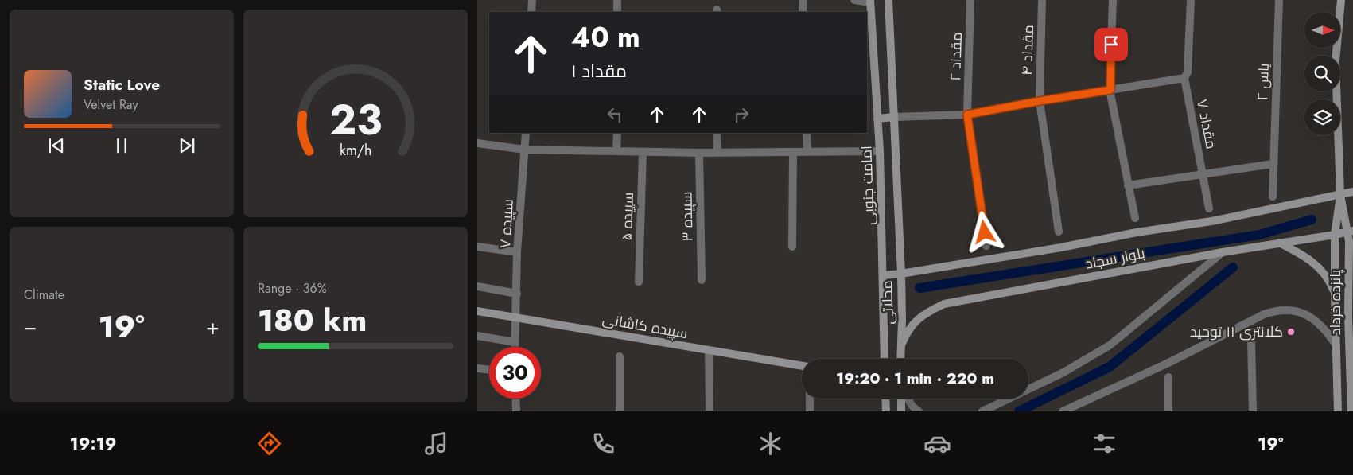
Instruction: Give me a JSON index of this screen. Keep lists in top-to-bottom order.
{
  "streets": {
    "main road": [
      "امامت جنوبی",
      "بلوار سجاد",
      "محلاتی",
      "پانزده خرداد",
      "سپیده کاشانی"
    ],
    "street": [
      "مقداد ۴",
      "مقداد ۲",
      "یاس ۲",
      "مقداد ۷",
      "سپیده ۵",
      "سپیده ۳",
      "سپیده ۷"
    ]
  },
  "crossings": [
    ["امامت جنوبی", "محلاتی"],
    ["سپیده ۷", "سپیده کاشانی"],
    ["بلوار سجاد", "محلاتی"],
    ["بلوار سجاد", "پانزده خرداد"]
  ],
  "places": ["کلانتری ۱۱ توحید"],
  "north": "right",
  "page": {
    "turn": ["40 m", "مقداد ۱"],
    "song": ["Static Love", "Velvet Ray"],
    "tile": [
      "Climate",
      ["Range · 36%", "180 km"]
    ],
    "heat": ["−", "19°", "+"],
    "limit": "30",
    "trip": "19:20 · 1 min · 220 m",
    "tabs": ["19:19", "19°"],
    "gauge": ["23", "km/h"]
  }
}
